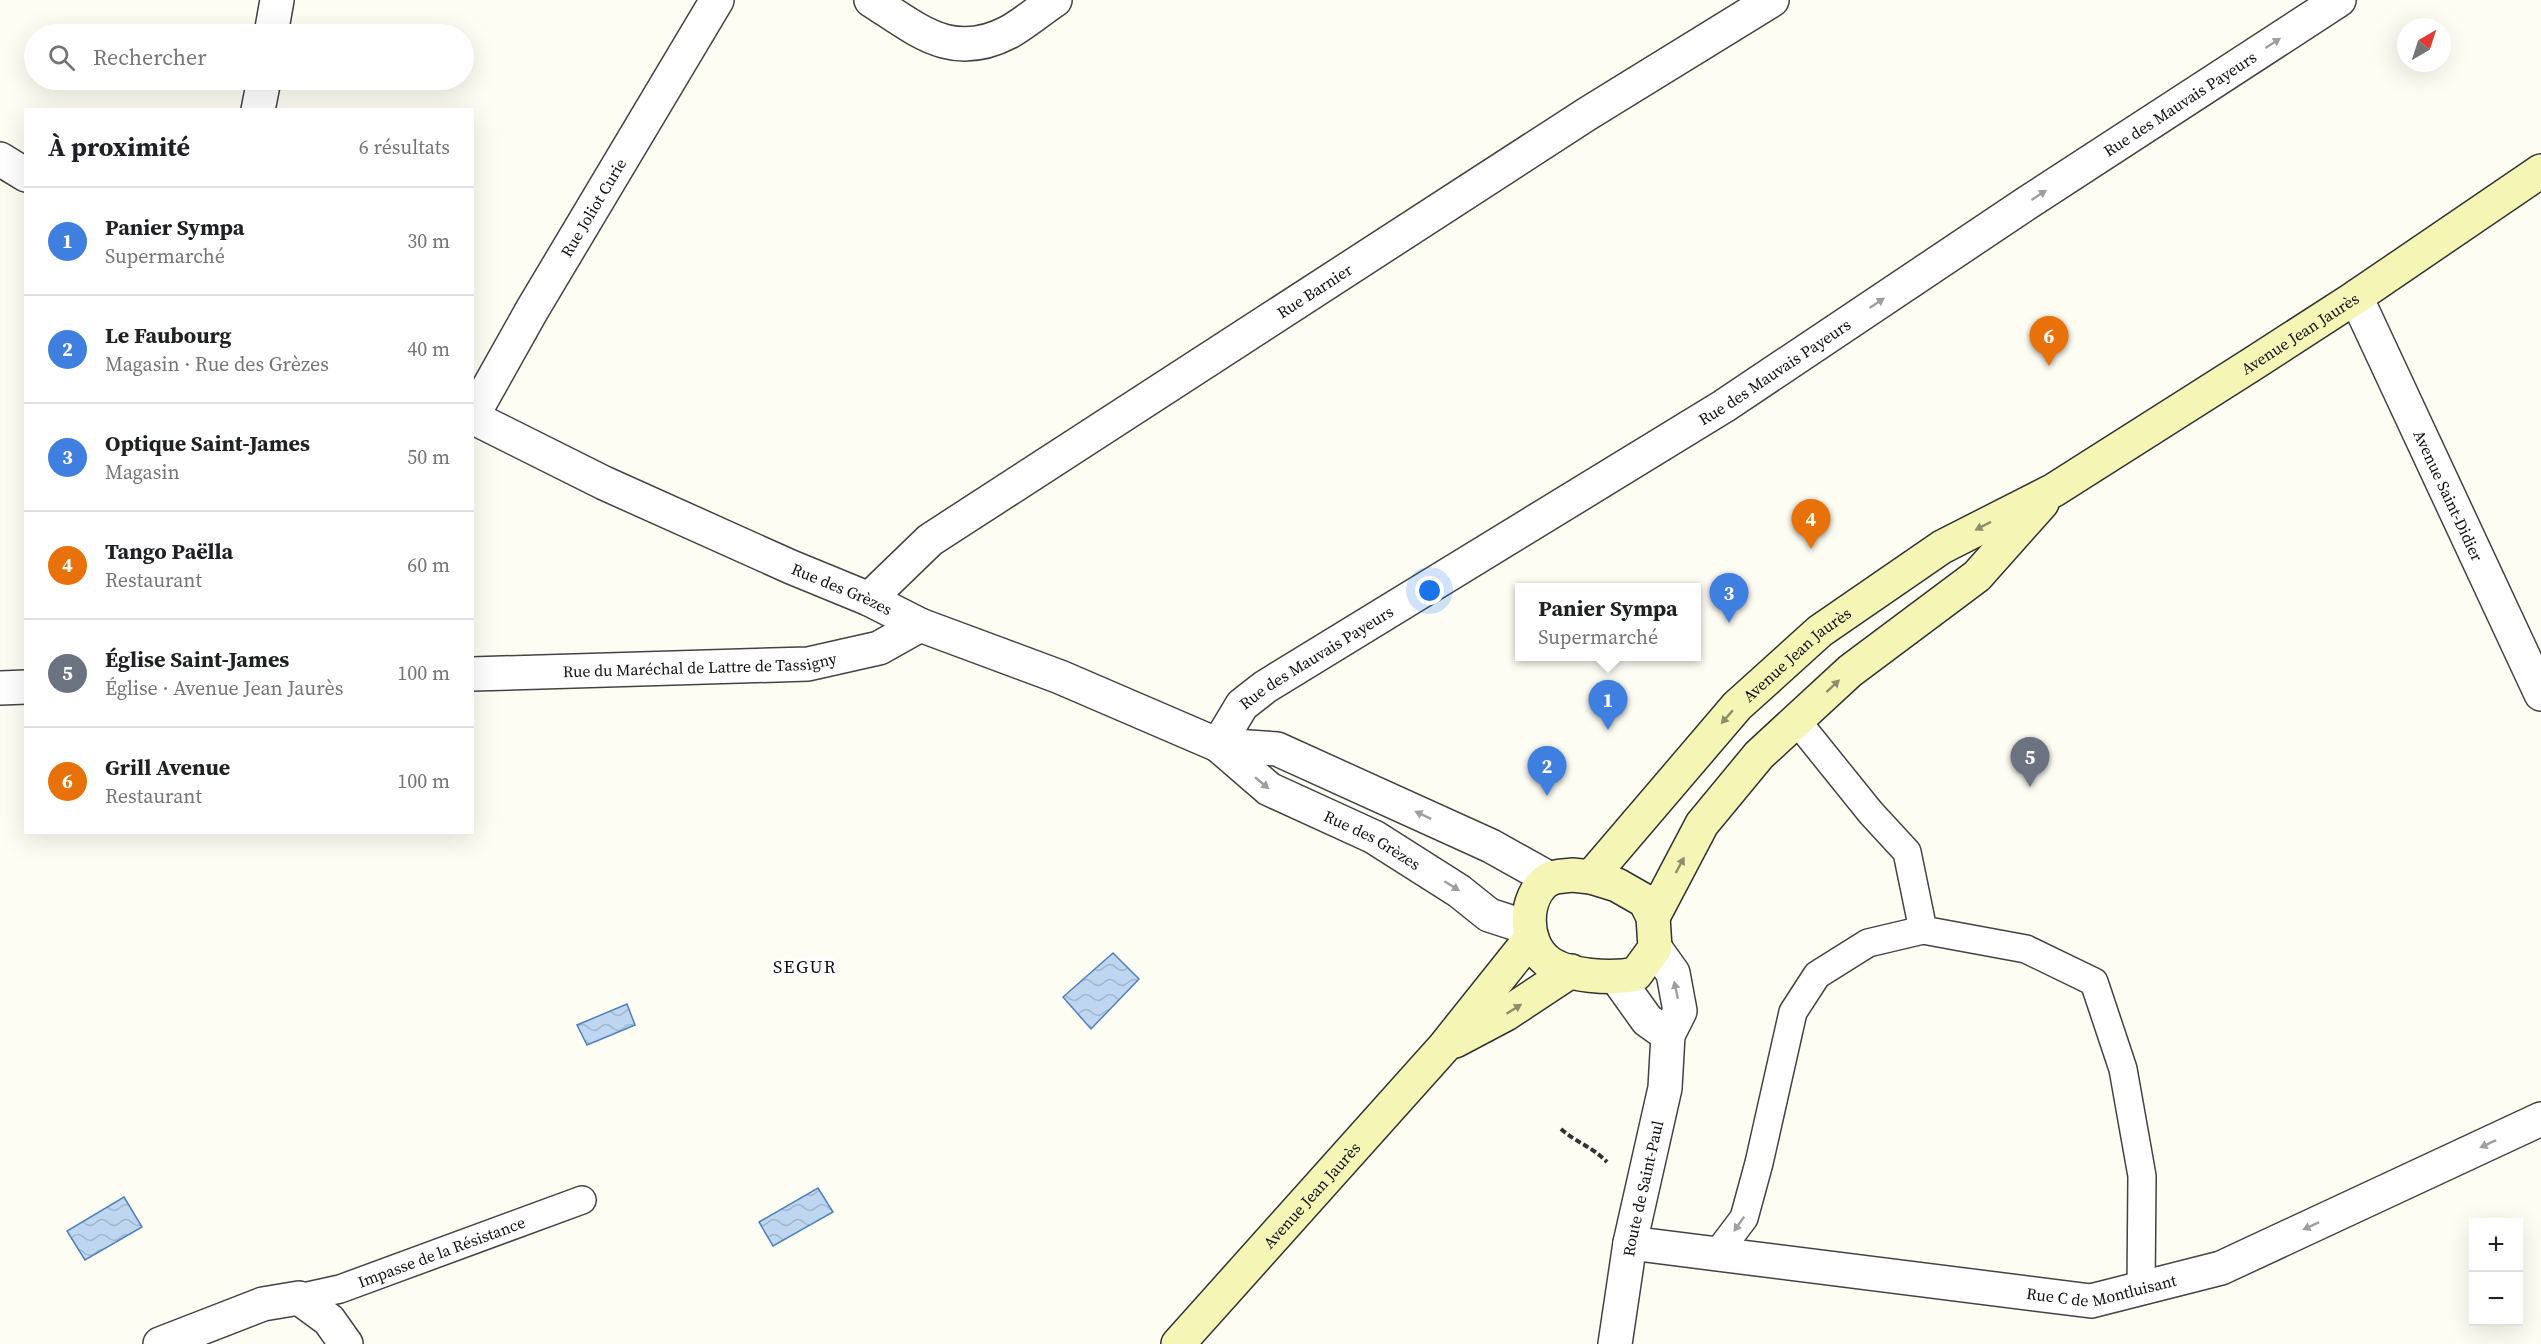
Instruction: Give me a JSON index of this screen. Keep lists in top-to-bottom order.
{
  "streets": {
    "main road": ["Avenue Jean Jaurès"],
    "street": [
      "Rue des Mauvais Payeurs",
      "Rue Joliot Curie",
      "Rue Barnier",
      "Avenue Saint-Didier",
      "Rue des Grèzes",
      "Rue du Maréchal de Lattre de Tassigny",
      "Route de Saint-Paul",
      "Rue C de Montluisant"
    ],
    "lane": ["Impasse de la Résistance"]
  },
  "crossings": [
    ["Rue des Mauvais Payeurs", "Rue des Grèzes"],
    ["Rue Barnier", "Rue des Grèzes"],
    ["Avenue Jean Jaurès", "Avenue Saint-Didier"],
    ["Avenue Jean Jaurès", "Rue des Grèzes"],
    ["Avenue Jean Jaurès", "Route de Saint-Paul"],
    ["Rue des Grèzes", "Rue du Maréchal de Lattre de Tassigny"],
    ["Rue des Grèzes", "Route de Saint-Paul"],
    ["Route de Saint-Paul", "Rue C de Montluisant"]
  ],
  "one_way": ["Rue des Mauvais Payeurs", "Rue C de Montluisant"],
  "districts": ["SEGUR"],
  "north": "top right",
  "page": {
    "search": "Rechercher",
    "heading": ["À proximité", "6 résultats"],
    "list": [
      {
        "mark": "1",
        "name": "Panier Sympa",
        "note": "Supermarché",
        "value": "30 m"
      },
      {
        "mark": "2",
        "name": "Le Faubourg",
        "note": "Magasin · Rue des Grèzes",
        "value": "40 m"
      },
      {
        "mark": "3",
        "name": "Optique Saint-James",
        "note": "Magasin",
        "value": "50 m"
      },
      {
        "mark": "4",
        "name": "Tango Paëlla",
        "note": "Restaurant",
        "value": "60 m"
      },
      {
        "mark": "5",
        "name": "Église Saint-James",
        "note": "Église · Avenue Jean Jaurès",
        "value": "100 m"
      },
      {
        "mark": "6",
        "name": "Grill Avenue",
        "note": "Restaurant",
        "value": "100 m"
      }
    ],
    "pins": [
      "6",
      "4",
      "3",
      "1",
      "5",
      "2"
    ],
    "popup": ["Panier Sympa", "Supermarché"],
    "map_buttons": ["+", "−"]
  }
}
